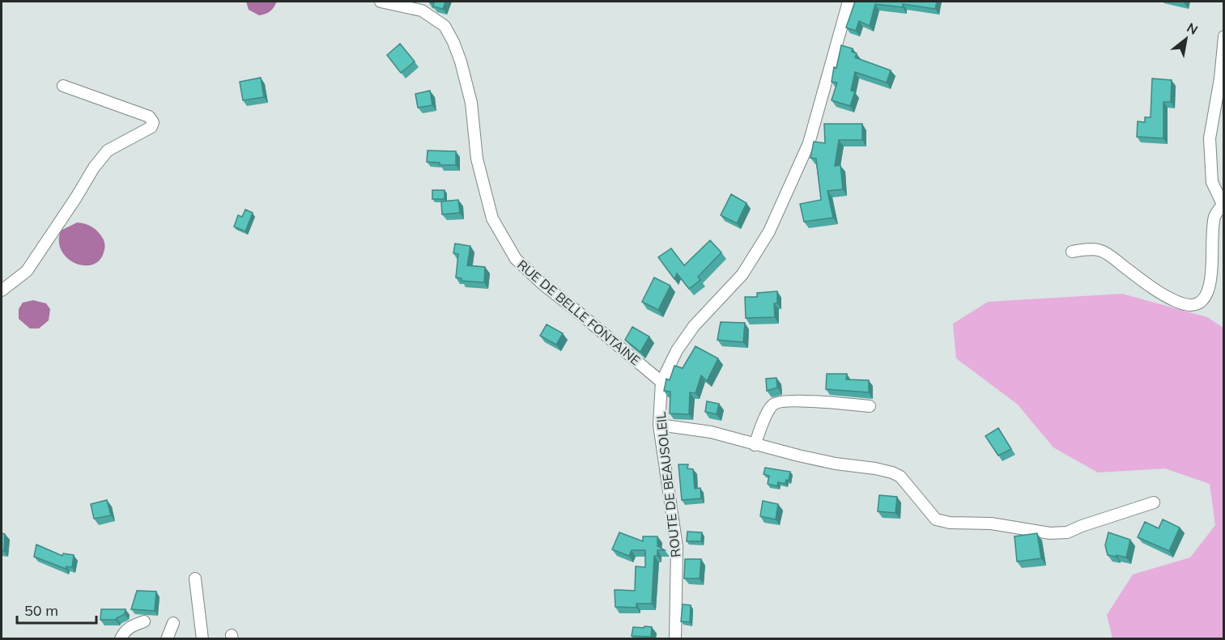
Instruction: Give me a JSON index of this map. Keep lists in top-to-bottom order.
{
  "streets": {
    "street": ["RUE DE BELLE FONTAINE", "ROUTE DE BEAUSOLEIL"]
  },
  "crossings": [
    ["RUE DE BELLE FONTAINE", "ROUTE DE BEAUSOLEIL"]
  ],
  "scale_bar": "50 m",
  "north": "top right"
}
